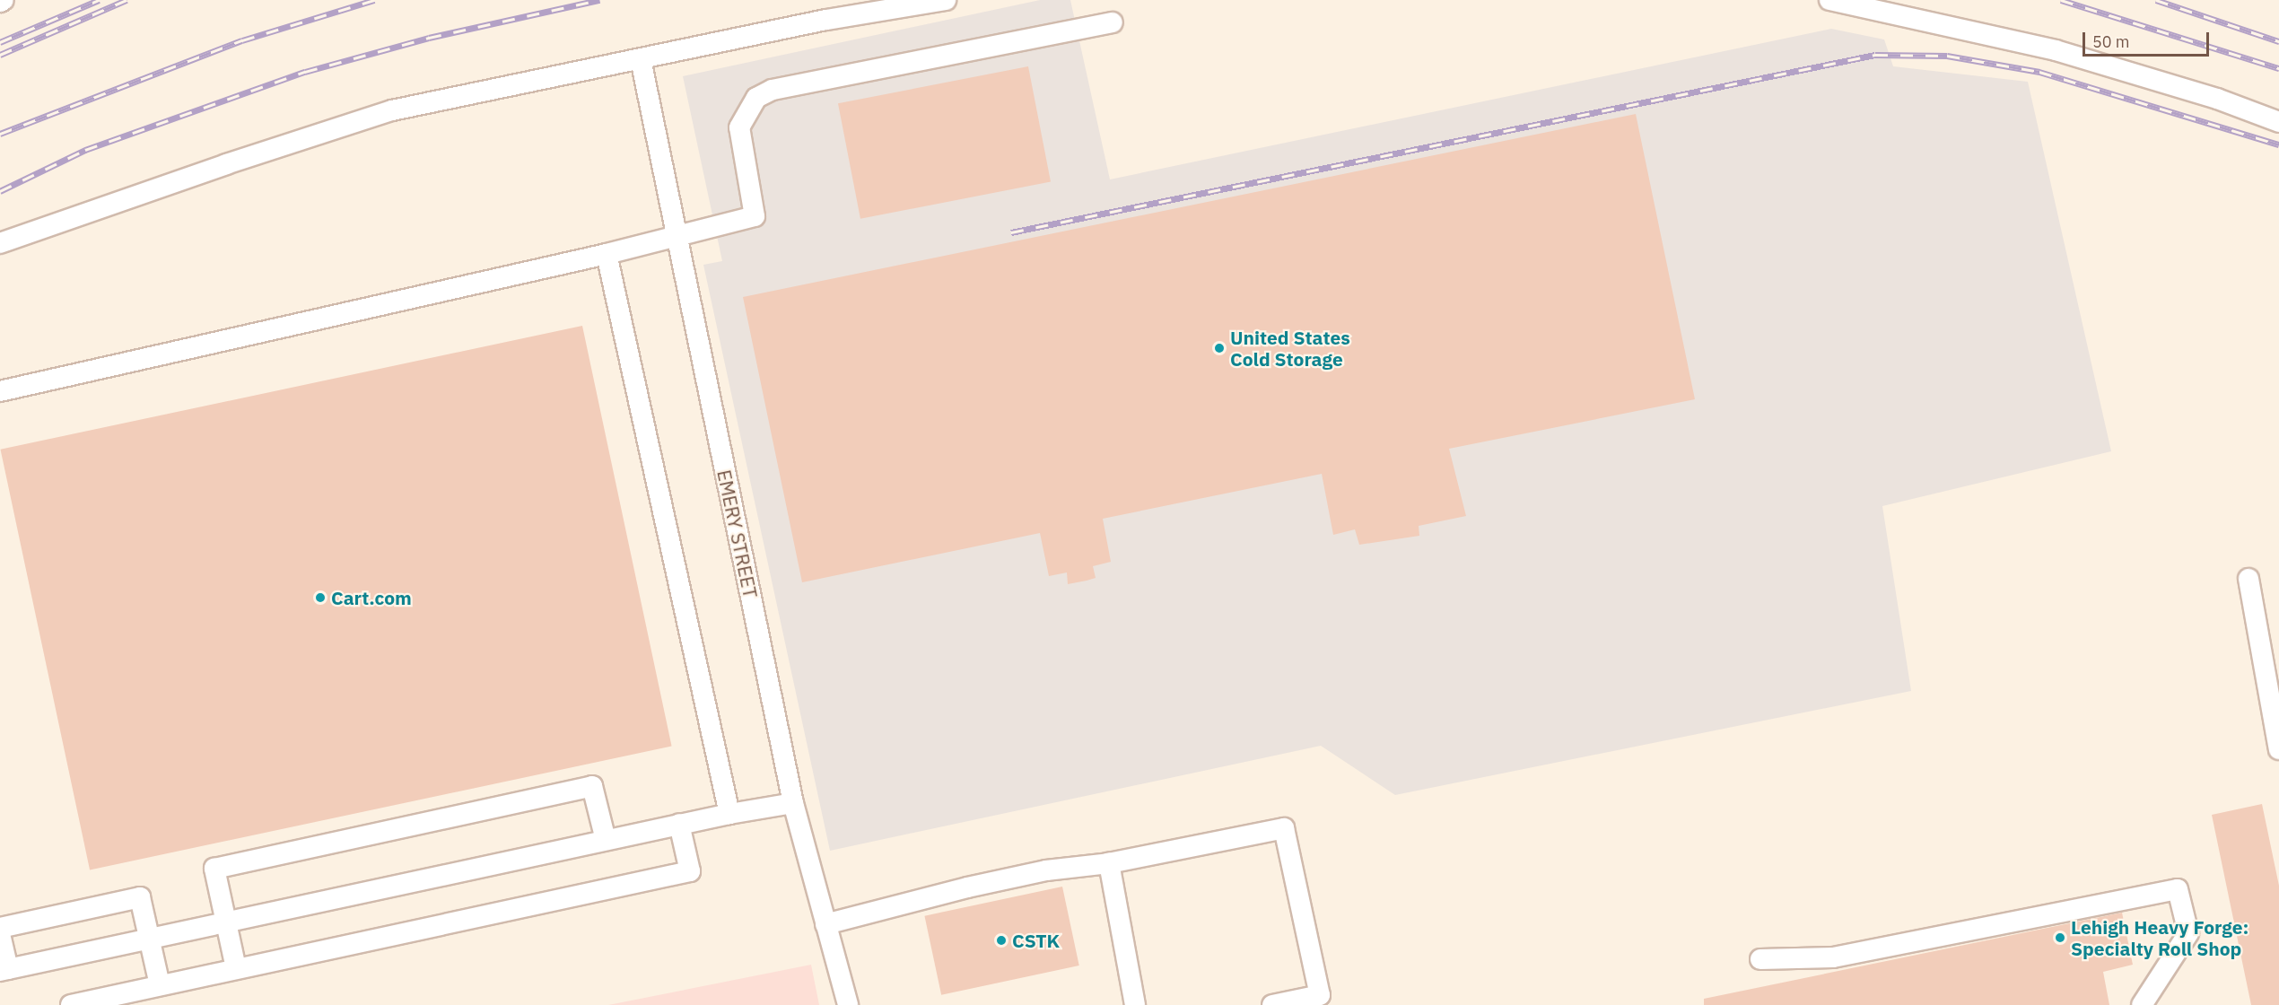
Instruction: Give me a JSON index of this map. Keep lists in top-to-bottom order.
{
  "streets": {
    "street": ["EMERY STREET"]
  },
  "places": [
    "United States Cold Storage",
    "Cart.com",
    "Lehigh Heavy Forge: Specialty Roll Shop",
    "CSTK"
  ],
  "scale_bar": "50 m"
}
